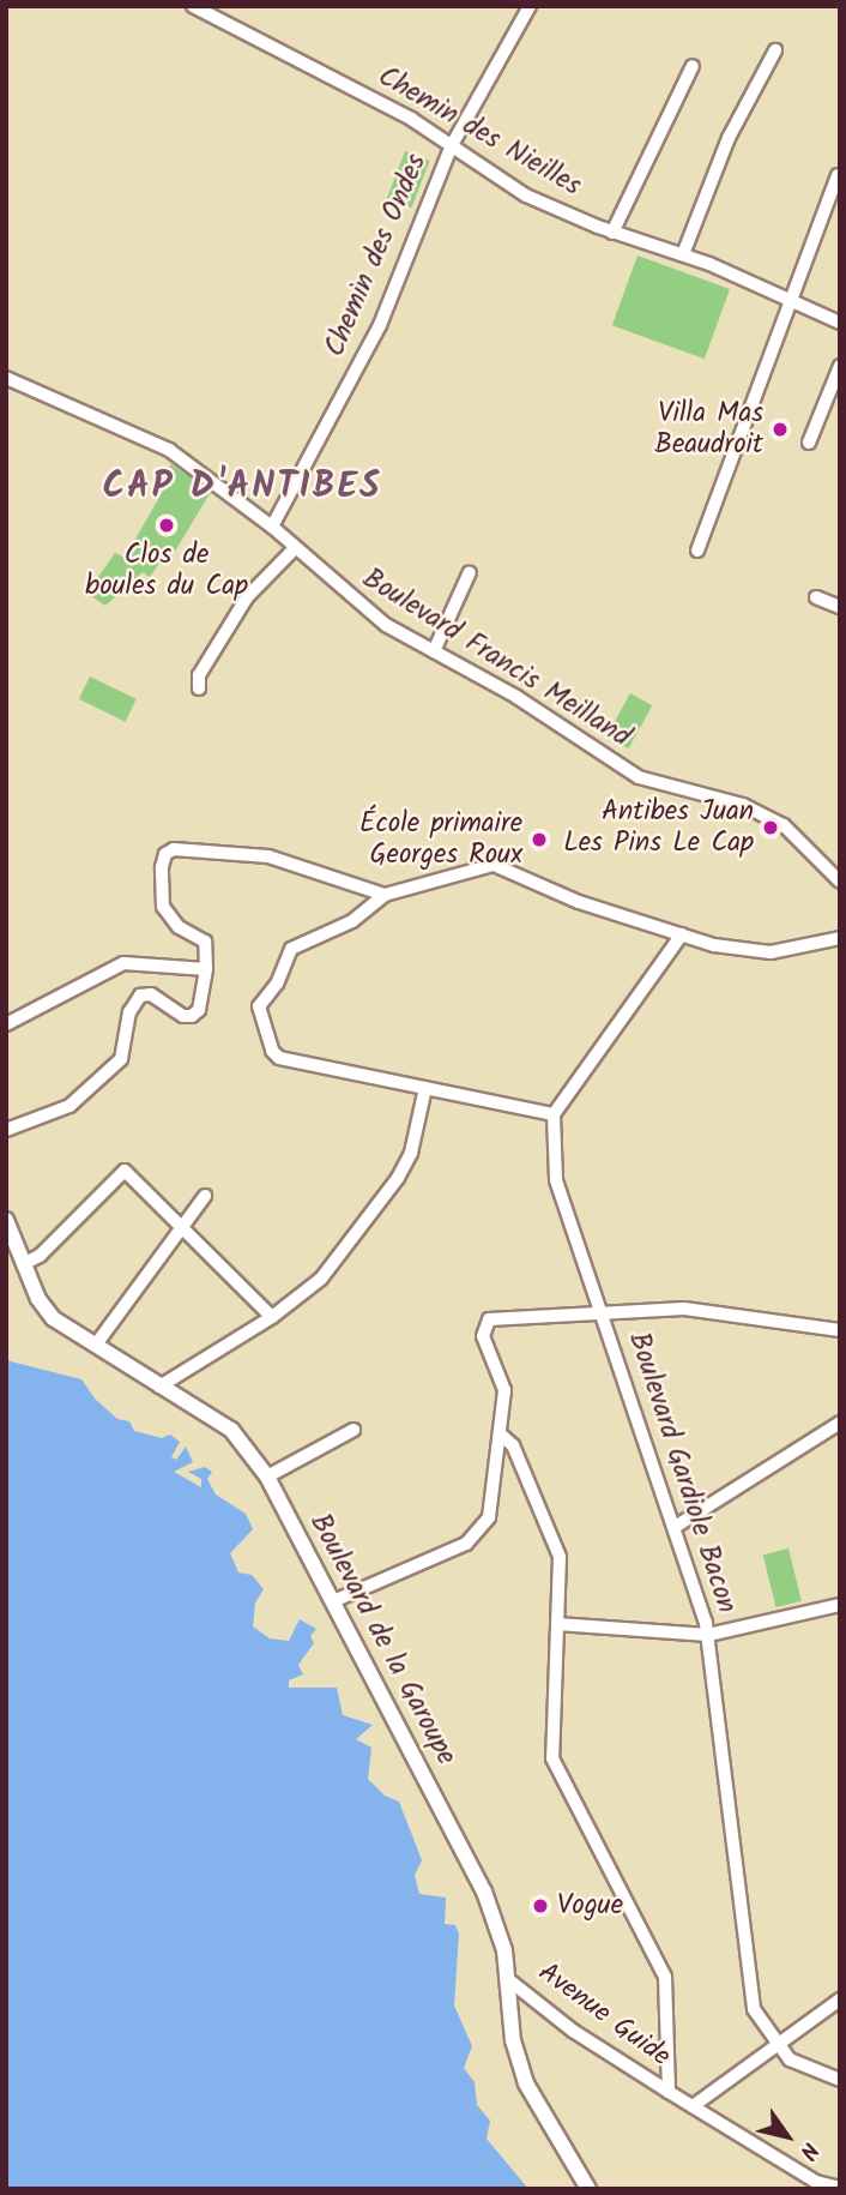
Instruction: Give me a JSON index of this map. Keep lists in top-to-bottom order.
{
  "streets": {
    "street": [
      "Chemin des Nieilles",
      "Chemin des Ondes",
      "Boulevard Francis Meilland",
      "Boulevard Gardiole Bacon",
      "Boulevard de la Garoupe",
      "Avenue Guide"
    ]
  },
  "crossings": [
    ["Chemin des Nieilles", "Chemin des Ondes"],
    ["Chemin des Ondes", "Boulevard Francis Meilland"],
    ["Boulevard de la Garoupe", "Avenue Guide"]
  ],
  "districts": ["CAP D'ANTIBES"],
  "places": [
    "Villa Mas Beaudroit",
    "Clos de boules du Cap",
    "Antibes Juan Les Pins Le Cap",
    "École primaire Georges Roux",
    "Vogue"
  ],
  "north": "bottom right"
}
